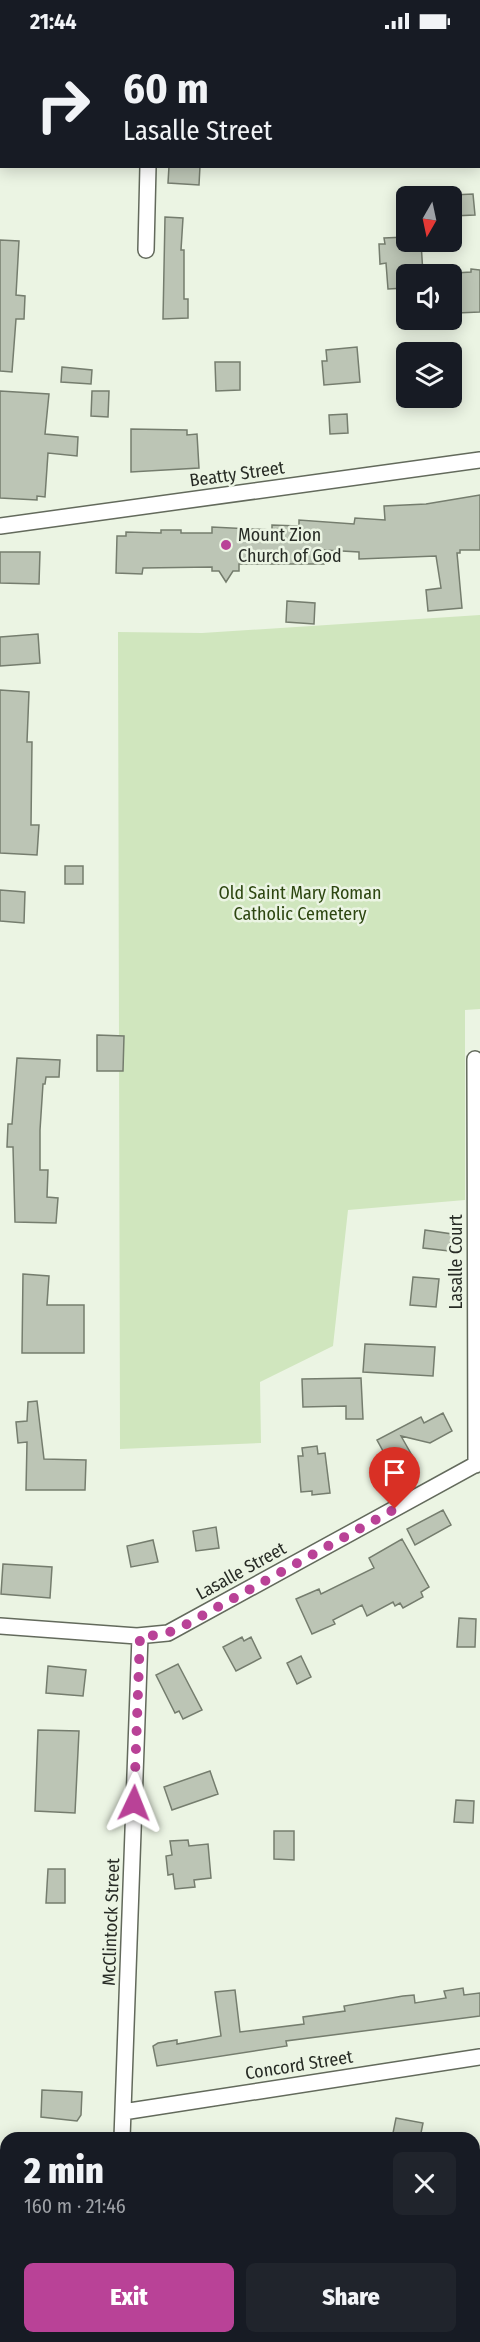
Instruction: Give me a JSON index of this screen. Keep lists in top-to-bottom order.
{
  "streets": {
    "street": [
      "Beatty Street",
      "Lasalle Court",
      "Lasalle Street",
      "McClintock Street",
      "Concord Street"
    ]
  },
  "crossings": [
    ["Lasalle Court", "Lasalle Street"],
    ["Lasalle Street", "McClintock Street"],
    ["McClintock Street", "Concord Street"]
  ],
  "parks": ["Old Saint Mary Roman Catholic Cemetery"],
  "places": ["Mount Zion Church of God"],
  "north": "bottom",
  "page": {
    "status": "21:44",
    "turn": ["60 m", "Lasalle Street"],
    "heading": ["2 min", "160 m · 21:46"],
    "buttons": ["Exit", "Share"]
  }
}
